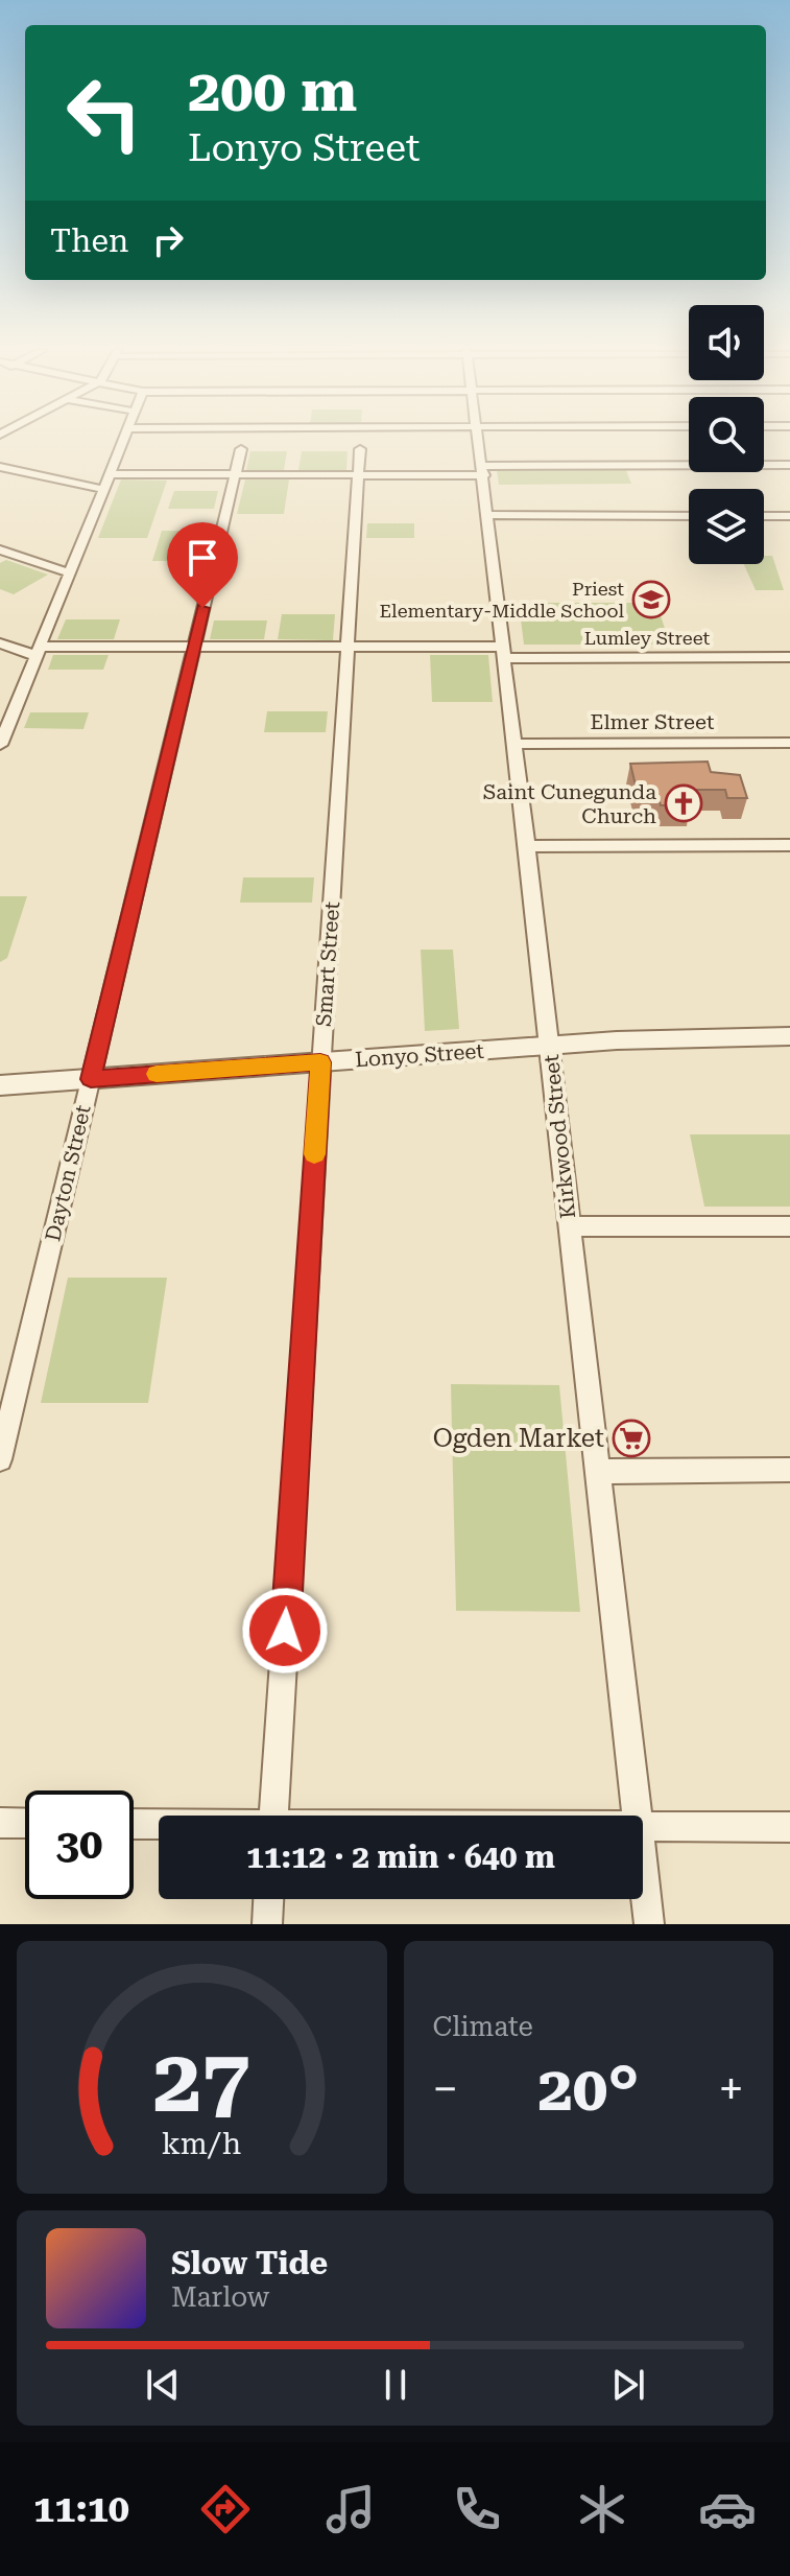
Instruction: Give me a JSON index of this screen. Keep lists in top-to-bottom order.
{
  "streets": {
    "street": [
      "Lumley Street",
      "Elmer Street",
      "Smart Street",
      "Lonyo Street",
      "Kirkwood Street",
      "Dayton Street"
    ]
  },
  "crossings": [
    ["Lumley Street", "Smart Street"],
    ["Lumley Street", "Kirkwood Street"],
    ["Lumley Street", "Dayton Street"],
    ["Elmer Street", "Kirkwood Street"],
    ["Smart Street", "Lonyo Street"],
    ["Lonyo Street", "Kirkwood Street"],
    ["Lonyo Street", "Dayton Street"]
  ],
  "places": {
    "school or university": ["Priest Elementary‑Middle School"],
    "church": ["Saint Cunegunda Church"],
    "supermarket": ["Ogden Market"]
  },
  "page": {
    "turn": ["200 m", "Lonyo Street"],
    "then": "Then",
    "limit": "30",
    "trip": "11:12 · 2 min · 640 m",
    "tile": "Climate",
    "heat": ["−", "20°", "+"],
    "song": ["Slow Tide", "Marlow"],
    "tabs": "11:10",
    "gauge": ["27", "km/h"]
  }
}
